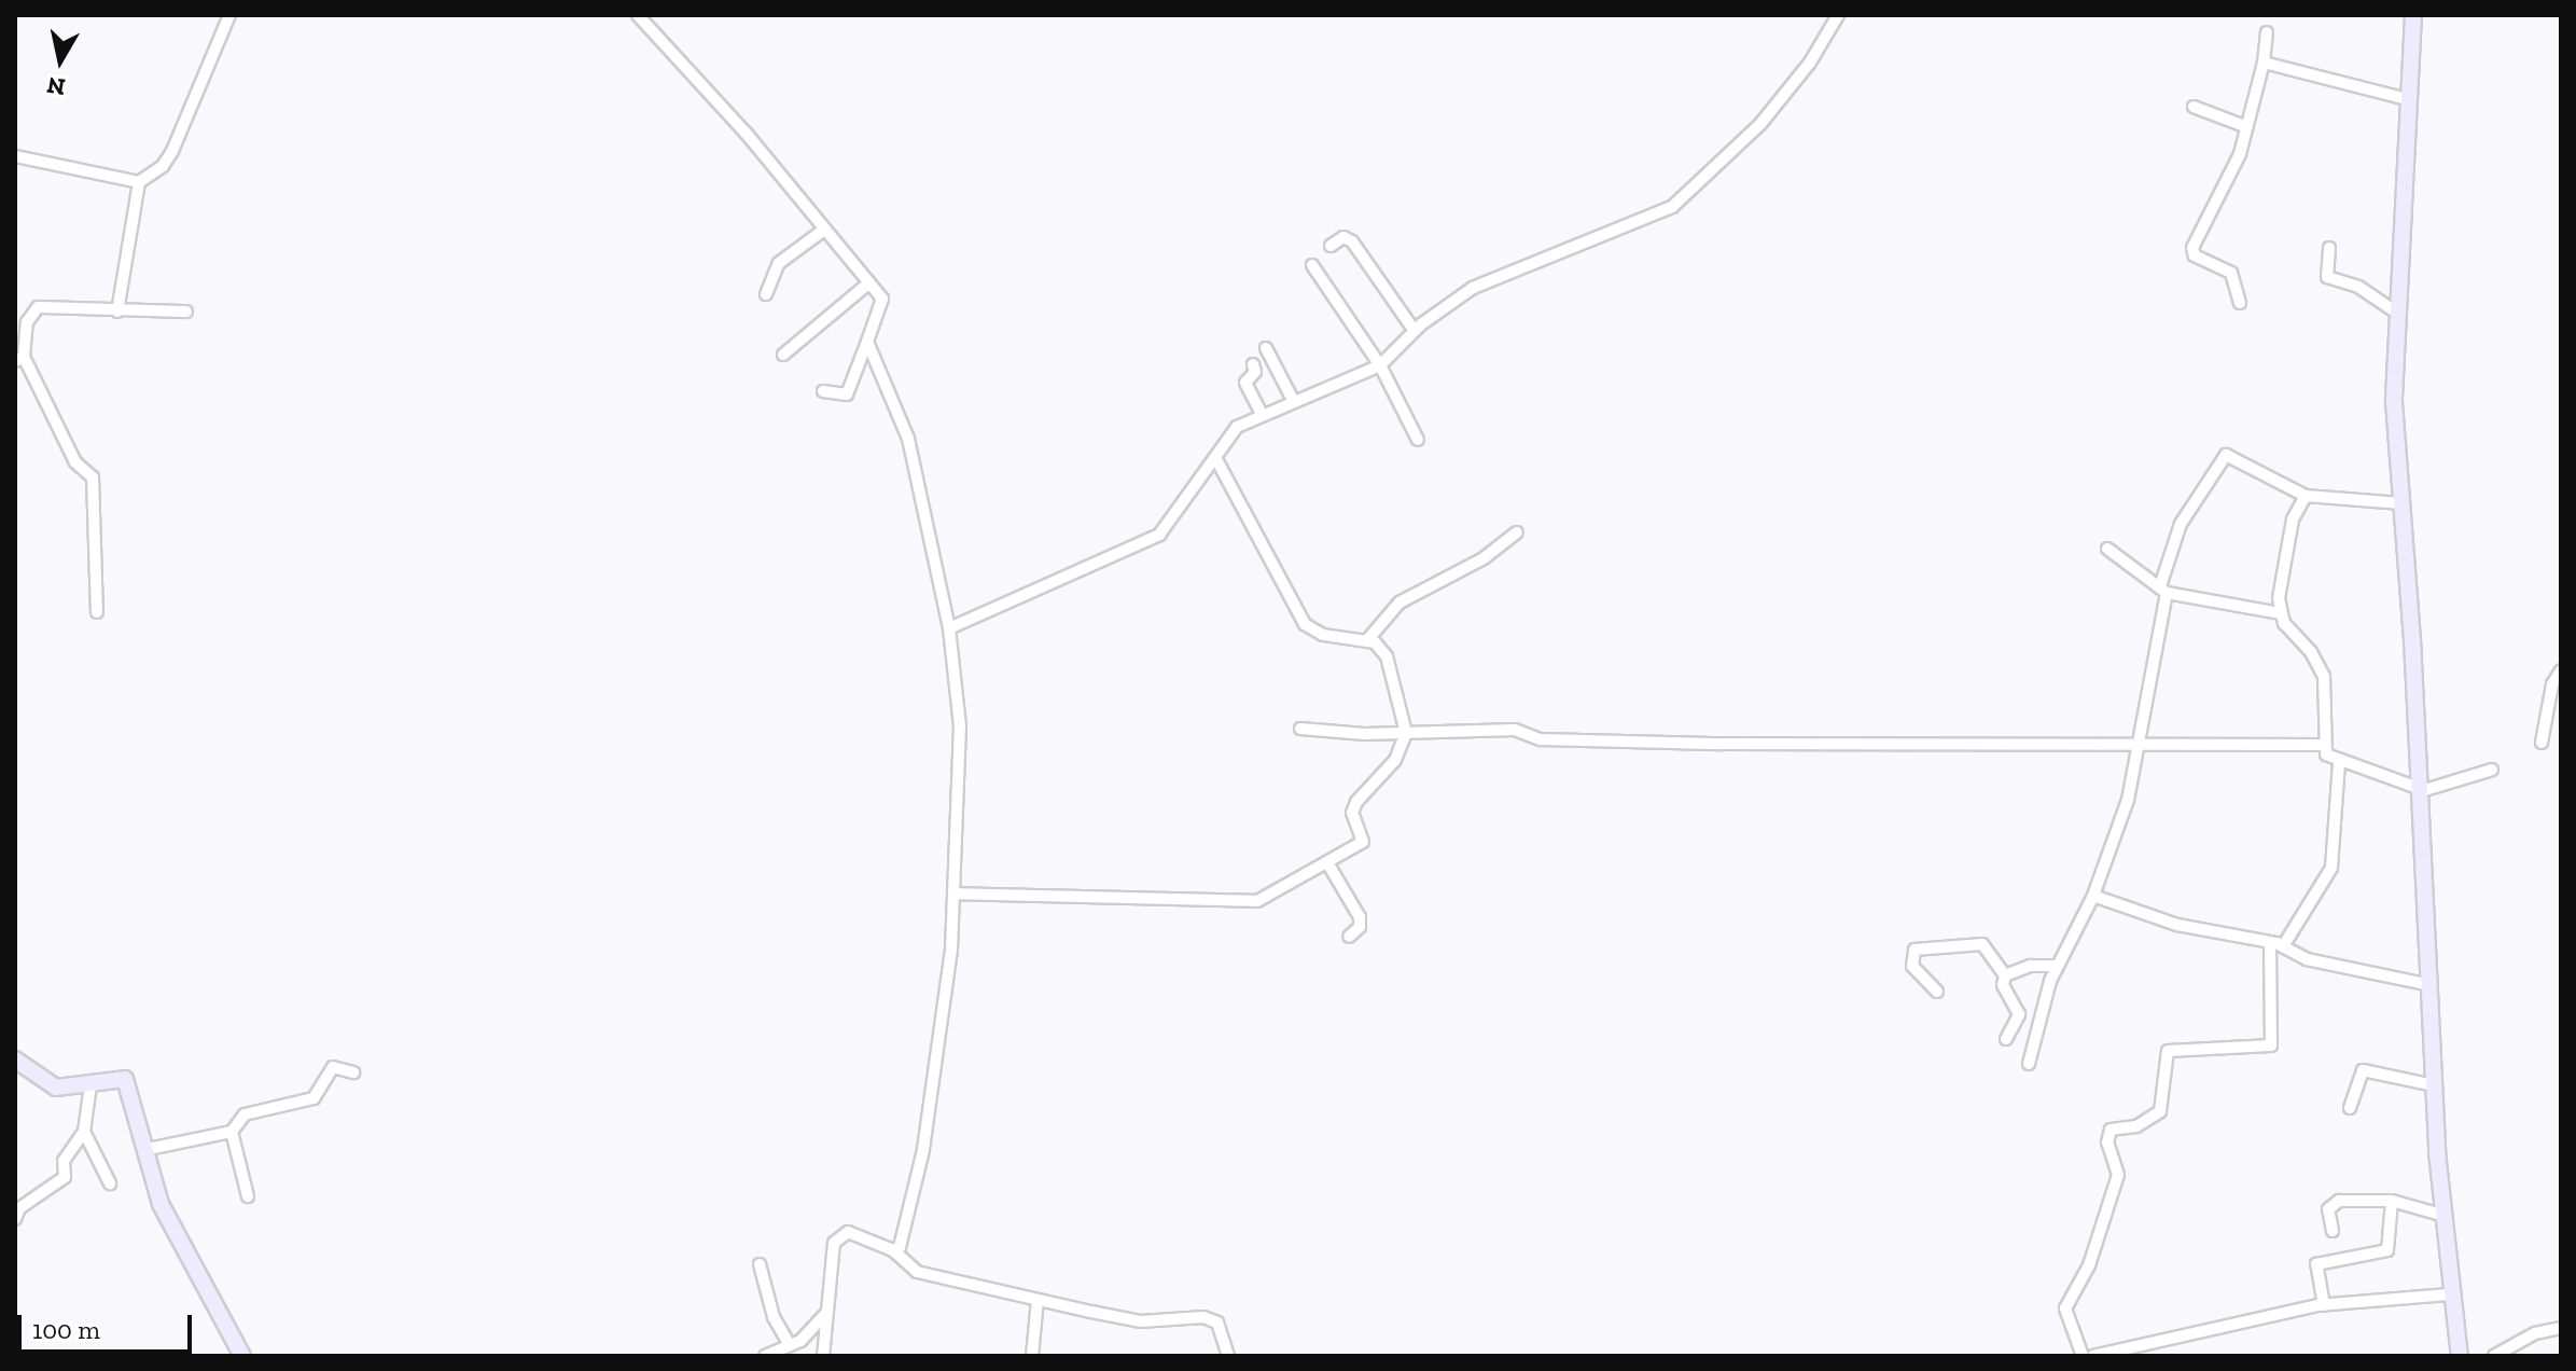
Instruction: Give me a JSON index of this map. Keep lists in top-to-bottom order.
{
  "scale_bar": "100 m",
  "north": "bottom"
}
